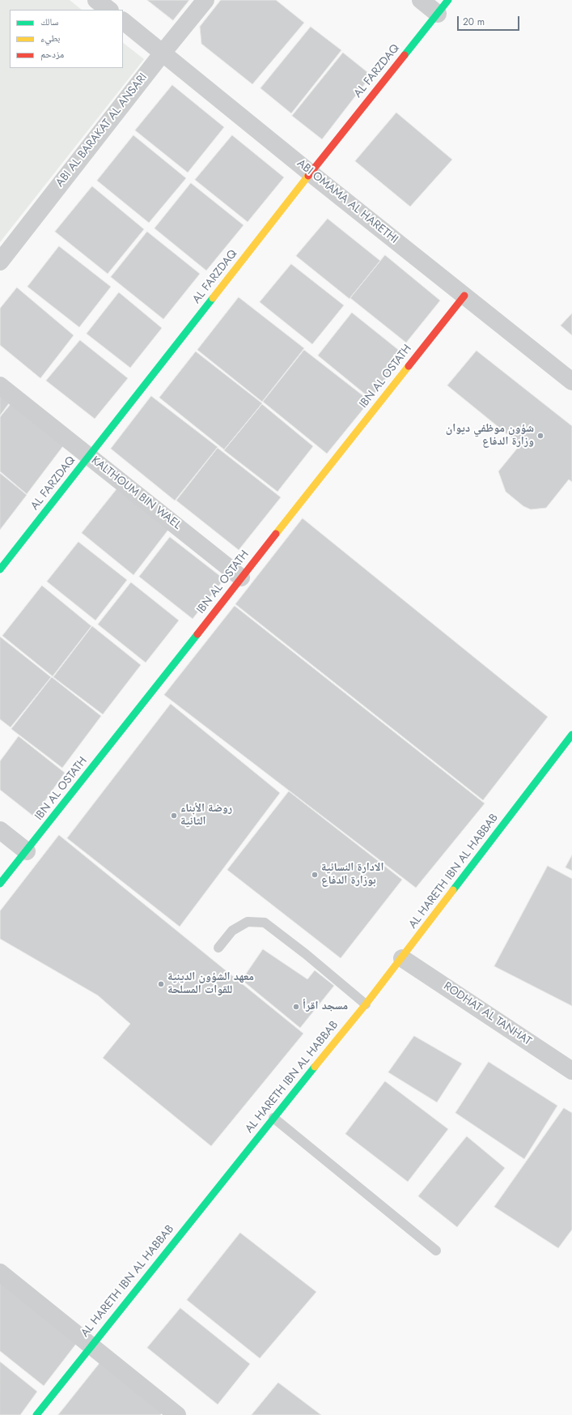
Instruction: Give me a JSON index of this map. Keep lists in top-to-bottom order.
{
  "streets": {
    "street": [
      "AL FARZDAQ",
      "ABI AL BARAKAT AL ANSARI",
      "ABI OMAMA AL HARETHI",
      "IBN AL OSTATH",
      "KALTHOUM BIN WAEL",
      "AL HARETH IBN AL HABBAB",
      "RODHAT AL TANHAT"
    ]
  },
  "crossings": [
    ["AL FARZDAQ", "ABI OMAMA AL HARETHI"],
    ["AL FARZDAQ", "KALTHOUM BIN WAEL"],
    ["ABI AL BARAKAT AL ANSARI", "ABI OMAMA AL HARETHI"],
    ["ABI OMAMA AL HARETHI", "IBN AL OSTATH"],
    ["IBN AL OSTATH", "KALTHOUM BIN WAEL"],
    ["AL HARETH IBN AL HABBAB", "RODHAT AL TANHAT"]
  ],
  "places": [
    "شؤون موظفي ديوان وزارة الدفاع",
    "روضة الأبناء الثانية",
    "الادارة النسائية بوزارة الدفاع",
    "معهد الشؤون الدينية للقوات المسلحة",
    "مسجد اقرأ"
  ],
  "legend": ["سالك", "بطيء", "مزدحم"],
  "scale_bar": "20 m"
}
